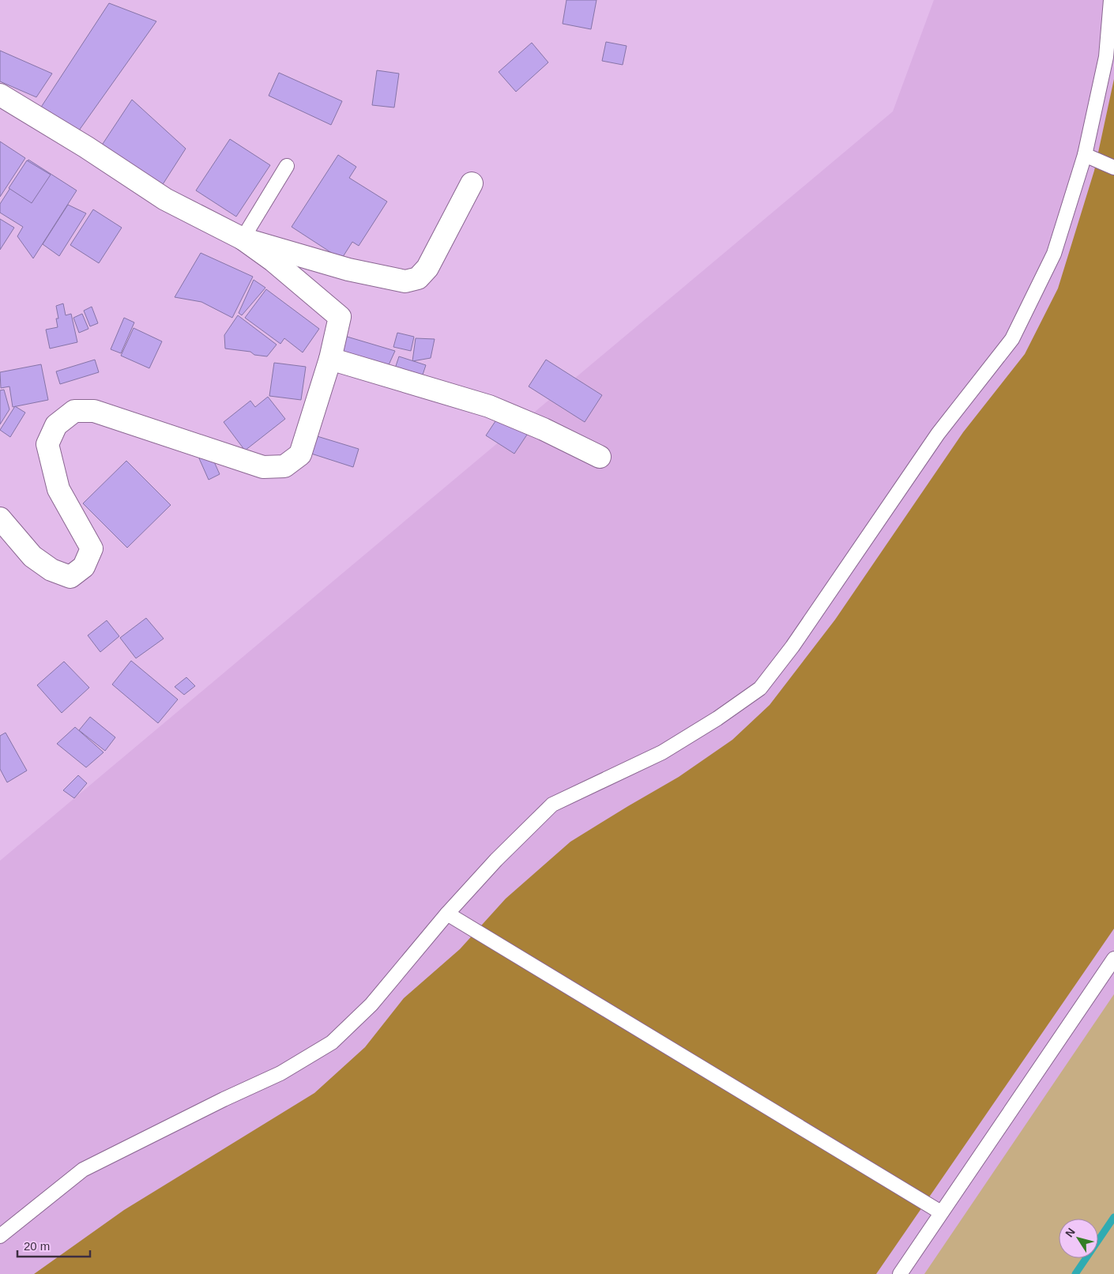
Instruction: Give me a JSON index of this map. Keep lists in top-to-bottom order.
{
  "scale_bar": "20 m",
  "north": "top left"
}
